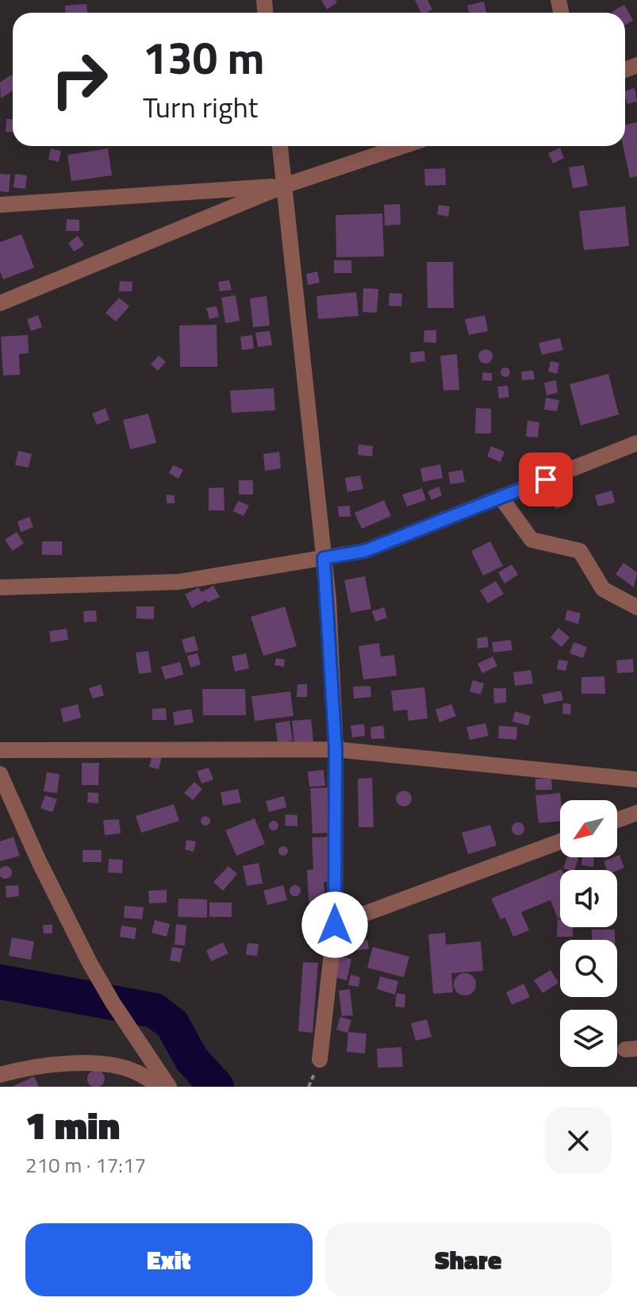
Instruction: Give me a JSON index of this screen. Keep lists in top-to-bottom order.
{
  "north": "bottom left",
  "page": {
    "turn": ["130 m", "Turn right"],
    "heading": ["1 min", "210 m · 17:17"],
    "buttons": ["Exit", "Share"]
  }
}
